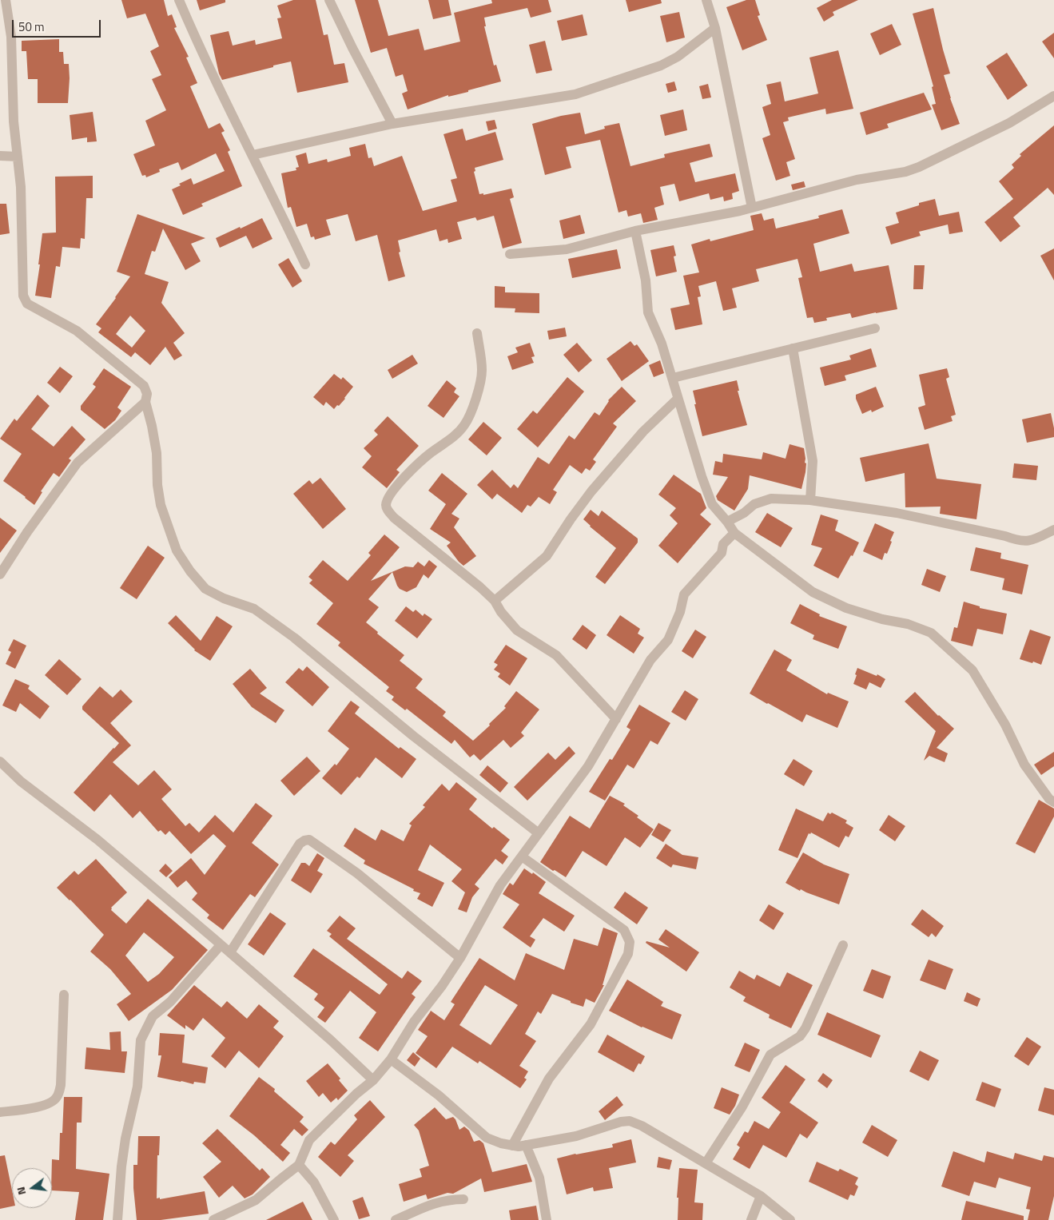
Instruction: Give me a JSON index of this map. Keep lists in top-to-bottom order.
{
  "scale_bar": "50 m",
  "north": "left"
}
